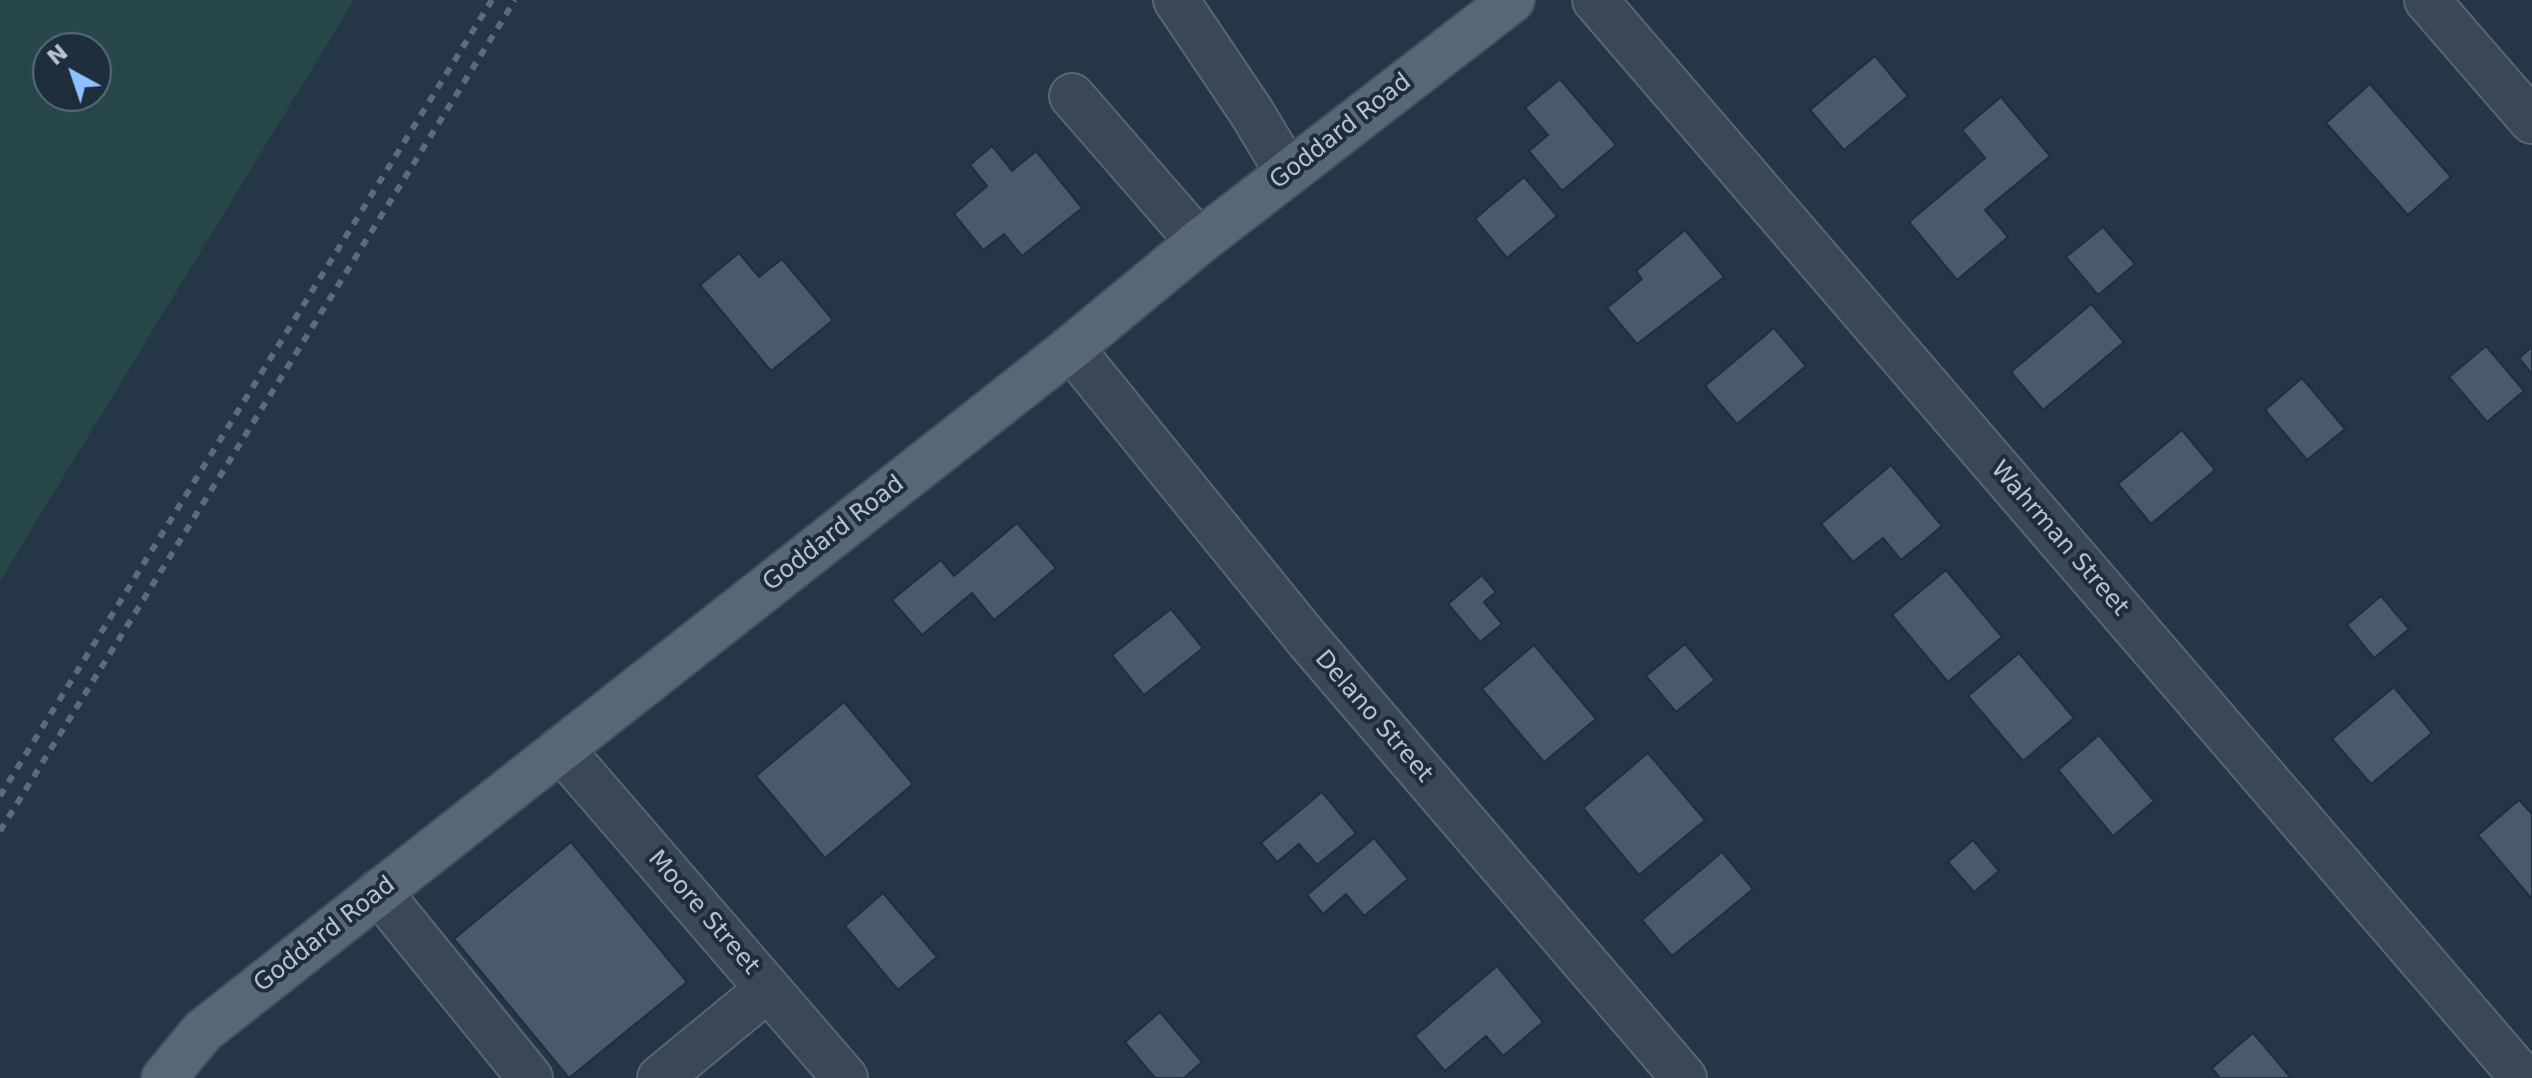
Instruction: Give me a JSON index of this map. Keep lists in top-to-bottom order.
{
  "streets": {
    "main road": ["Goddard Road"],
    "street": ["Wahrman Street", "Delano Street", "Moore Street"]
  },
  "crossings": [
    ["Goddard Road", "Delano Street"],
    ["Goddard Road", "Moore Street"]
  ],
  "north": "top left"
}
